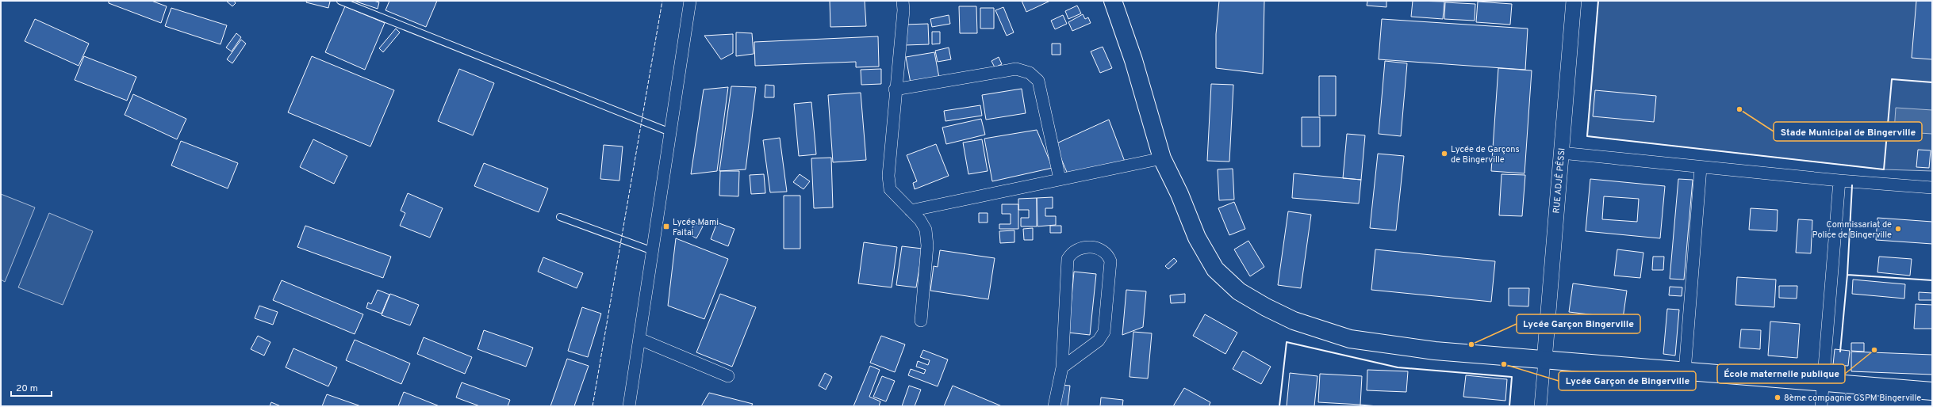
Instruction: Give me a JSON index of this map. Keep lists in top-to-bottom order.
{
  "streets": {
    "street": ["RUE ADJÊ PÊSSI"]
  },
  "places": {
    "other": [
      "Stade Municipal de Bingerville",
      "Lycée de Garçons de Bingerville",
      "Commissariat de Police de Bingerville",
      "Lycée Garçon Bingerville",
      "École maternelle publique",
      "Lycée Garçon de Bingerville",
      "8ème compagnie GSPM Bingerville"
    ],
    "transit": ["Lycée Mami Faitai"]
  },
  "scale_bar": "20 m"
}
